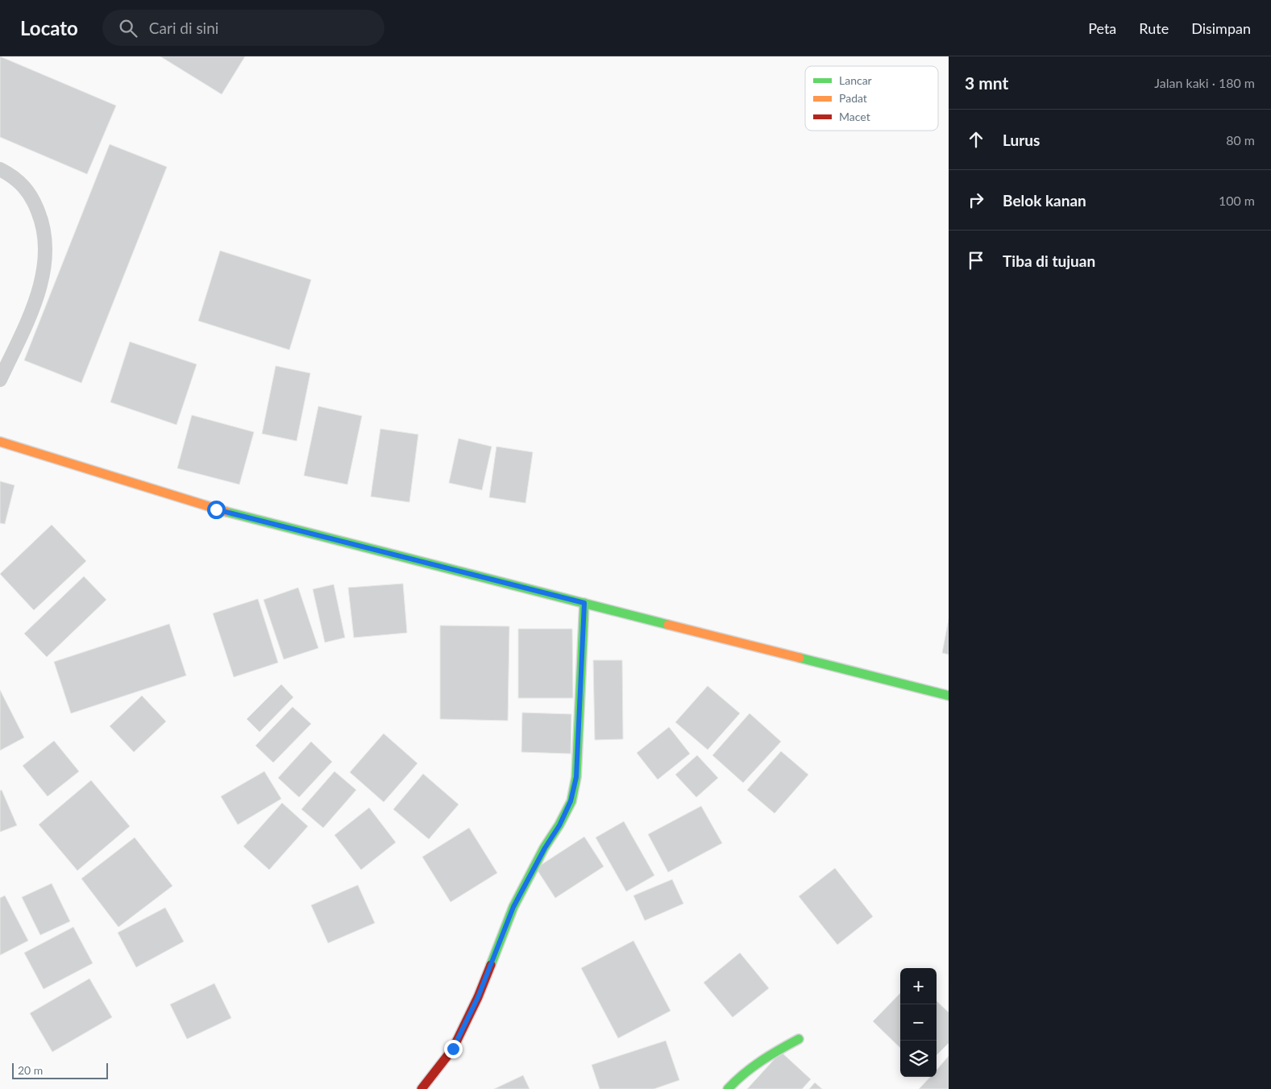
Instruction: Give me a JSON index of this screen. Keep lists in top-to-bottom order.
{
  "legend": ["Lancar", "Padat", "Macet"],
  "scale_bar": "20 m",
  "page": {
    "header": "Locato",
    "search": "Cari di sini",
    "nav": ["Peta", "Rute", "Disimpan"],
    "heading": ["3 mnt", "Jalan kaki · 180 m"],
    "list": [
      ["Lurus", "80 m"],
      ["Belok kanan", "100 m"],
      "Tiba di tujuan"
    ],
    "map_buttons": ["+", "−"],
    "scale": "20 m"
  }
}
